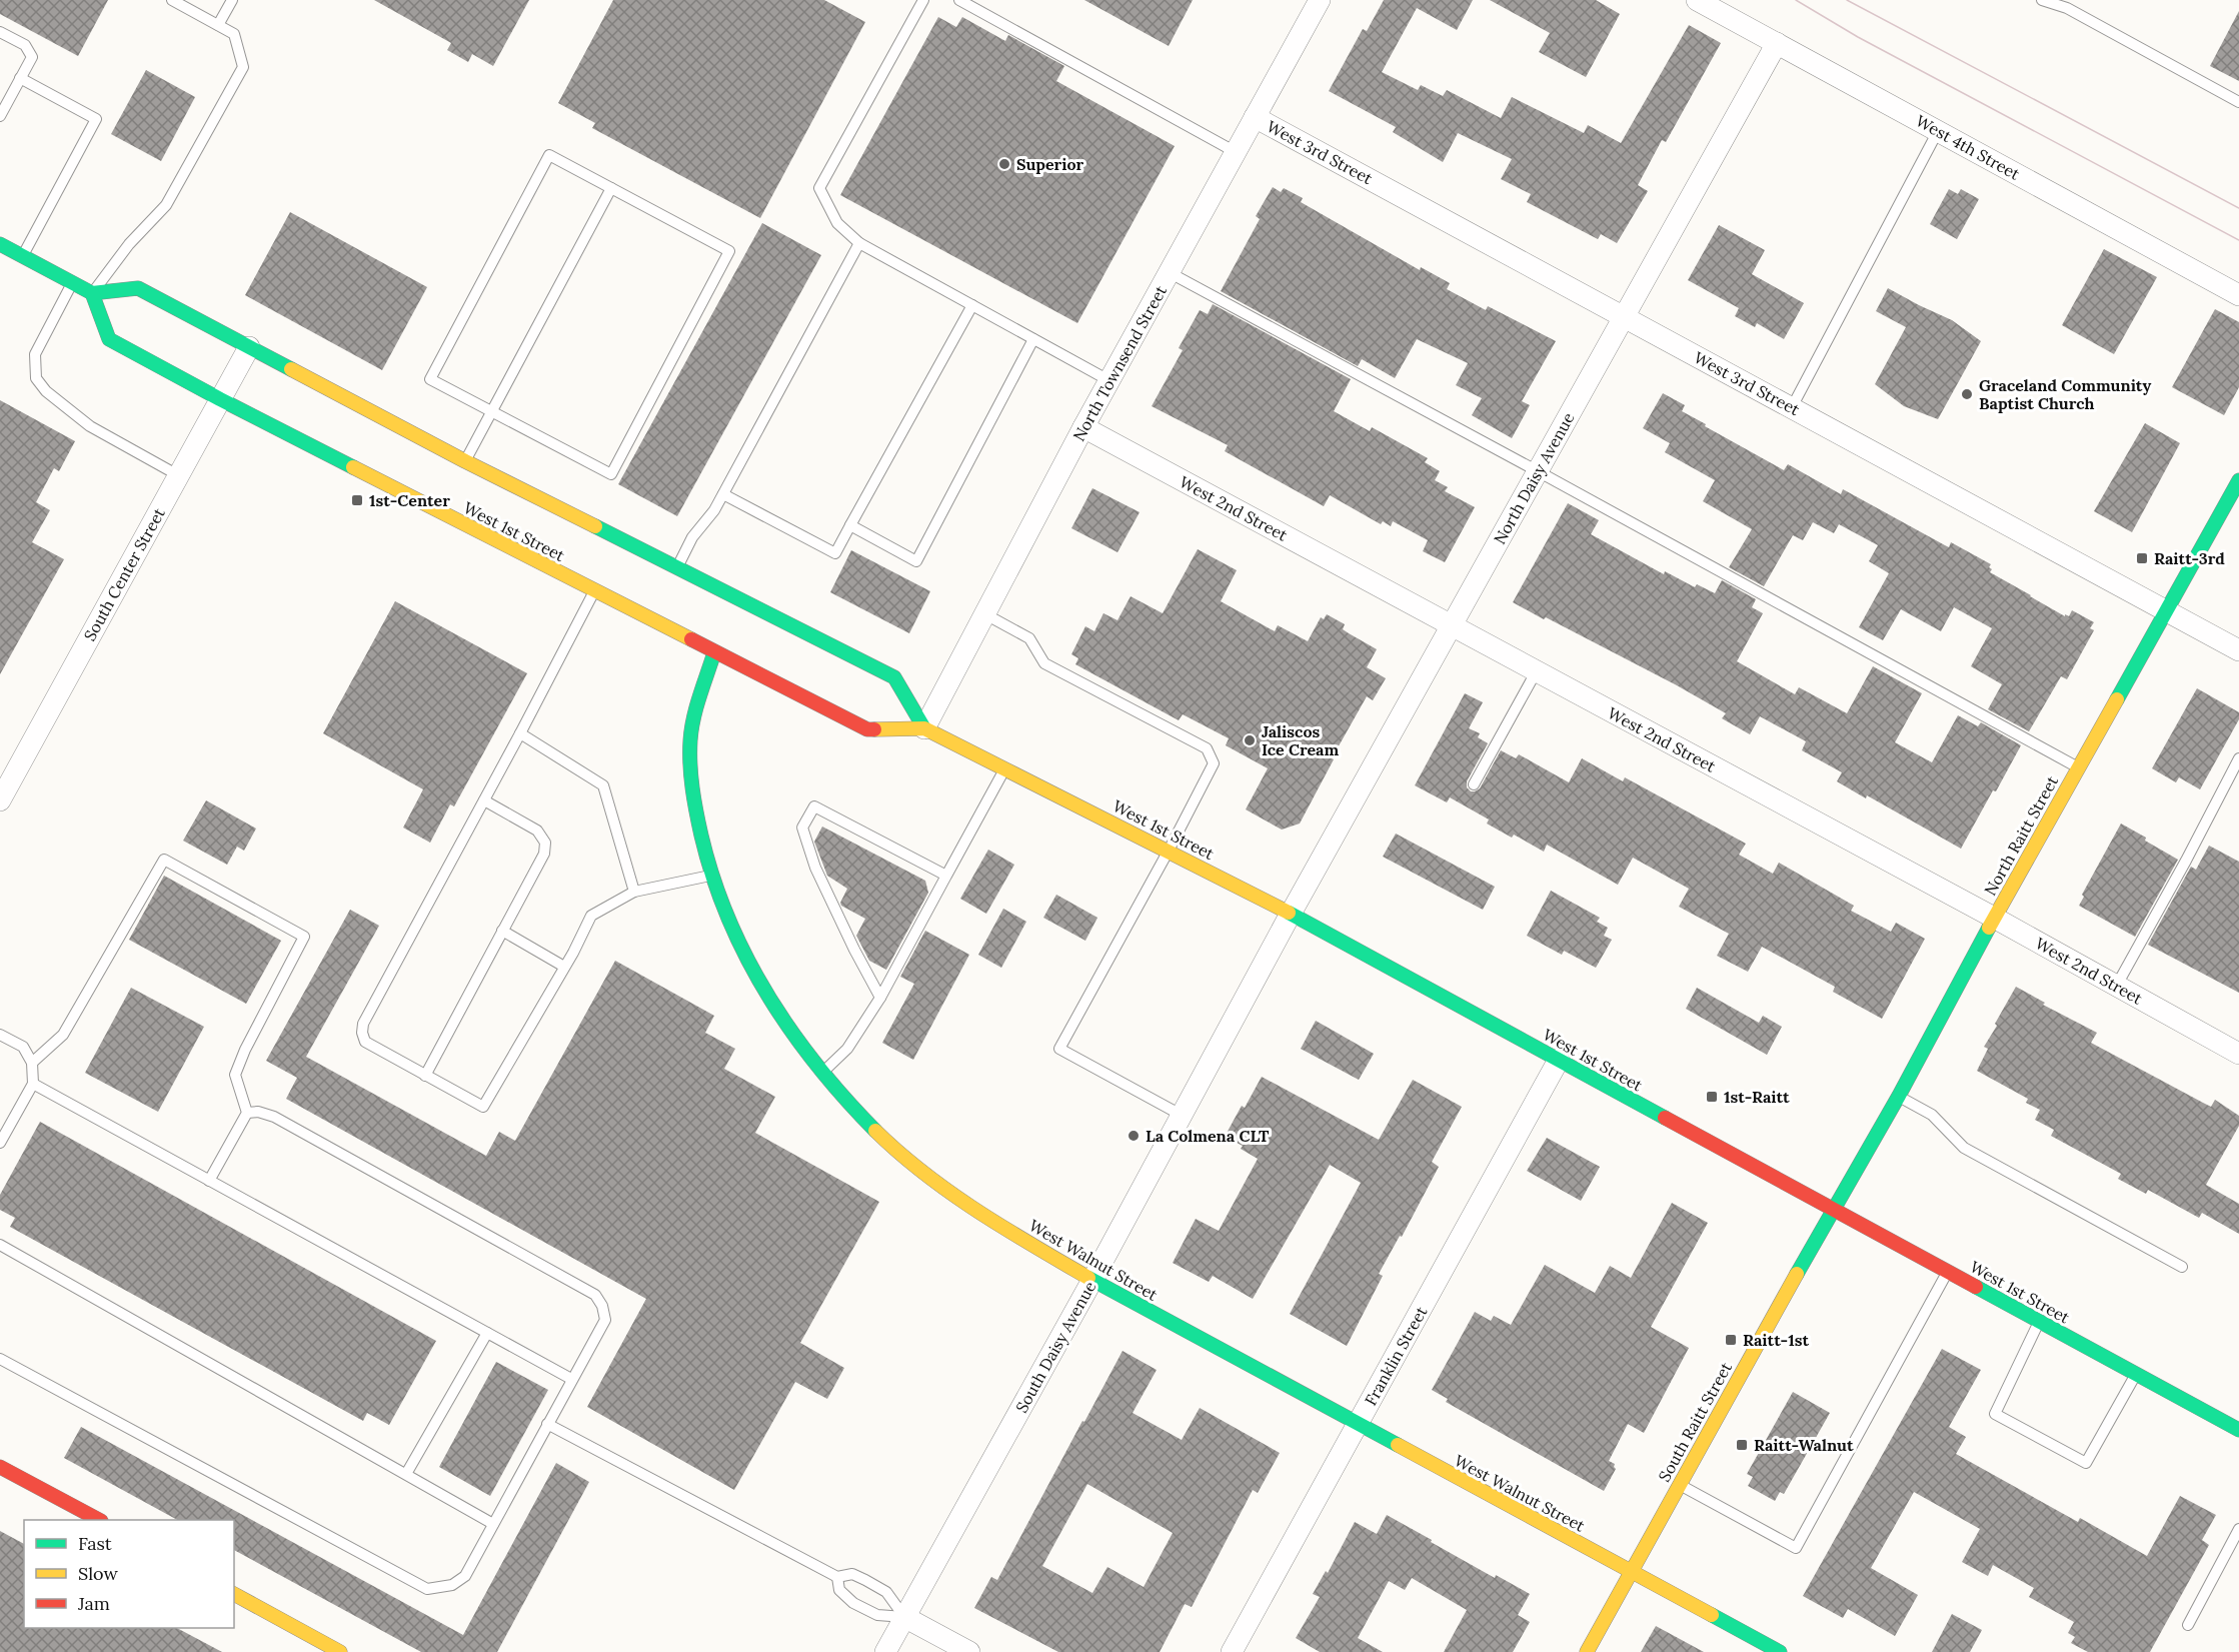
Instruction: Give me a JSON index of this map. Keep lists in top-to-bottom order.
{
  "streets": {
    "main road": [
      "West 1st Street",
      "North Raitt Street",
      "West Walnut Street",
      "South Raitt Street"
    ],
    "street": [
      "West 4th Street",
      "West 3rd Street",
      "North Townsend Street",
      "North Daisy Avenue",
      "West 2nd Street",
      "South Center Street",
      "South Daisy Avenue",
      "Franklin Street"
    ]
  },
  "crossings": [
    ["West 4th Street", "North Daisy Avenue"],
    ["West 3rd Street", "North Townsend Street"],
    ["West 3rd Street", "North Daisy Avenue"],
    ["West 3rd Street", "North Raitt Street"],
    ["North Townsend Street", "West 2nd Street"],
    ["North Townsend Street", "West 1st Street"],
    ["North Daisy Avenue", "West 2nd Street"],
    ["North Daisy Avenue", "West 1st Street"],
    ["North Daisy Avenue", "South Daisy Avenue"],
    ["West 2nd Street", "North Raitt Street"],
    ["West 1st Street", "South Center Street"],
    ["West 1st Street", "North Raitt Street"],
    ["West 1st Street", "West Walnut Street"],
    ["West 1st Street", "South Daisy Avenue"],
    ["West 1st Street", "Franklin Street"],
    ["West 1st Street", "South Raitt Street"],
    ["North Raitt Street", "South Raitt Street"],
    ["West Walnut Street", "South Daisy Avenue"],
    ["West Walnut Street", "Franklin Street"],
    ["West Walnut Street", "South Raitt Street"]
  ],
  "places": {
    "other": [
      "Superior",
      "Graceland Community Baptist Church",
      "Jaliscos Ice Cream",
      "La Colmena CLT"
    ],
    "transit": [
      "1st-Center",
      "Raitt-3rd",
      "1st-Raitt",
      "Raitt-1st",
      "Raitt-Walnut"
    ]
  },
  "legend": ["Fast", "Slow", "Jam"]
}
